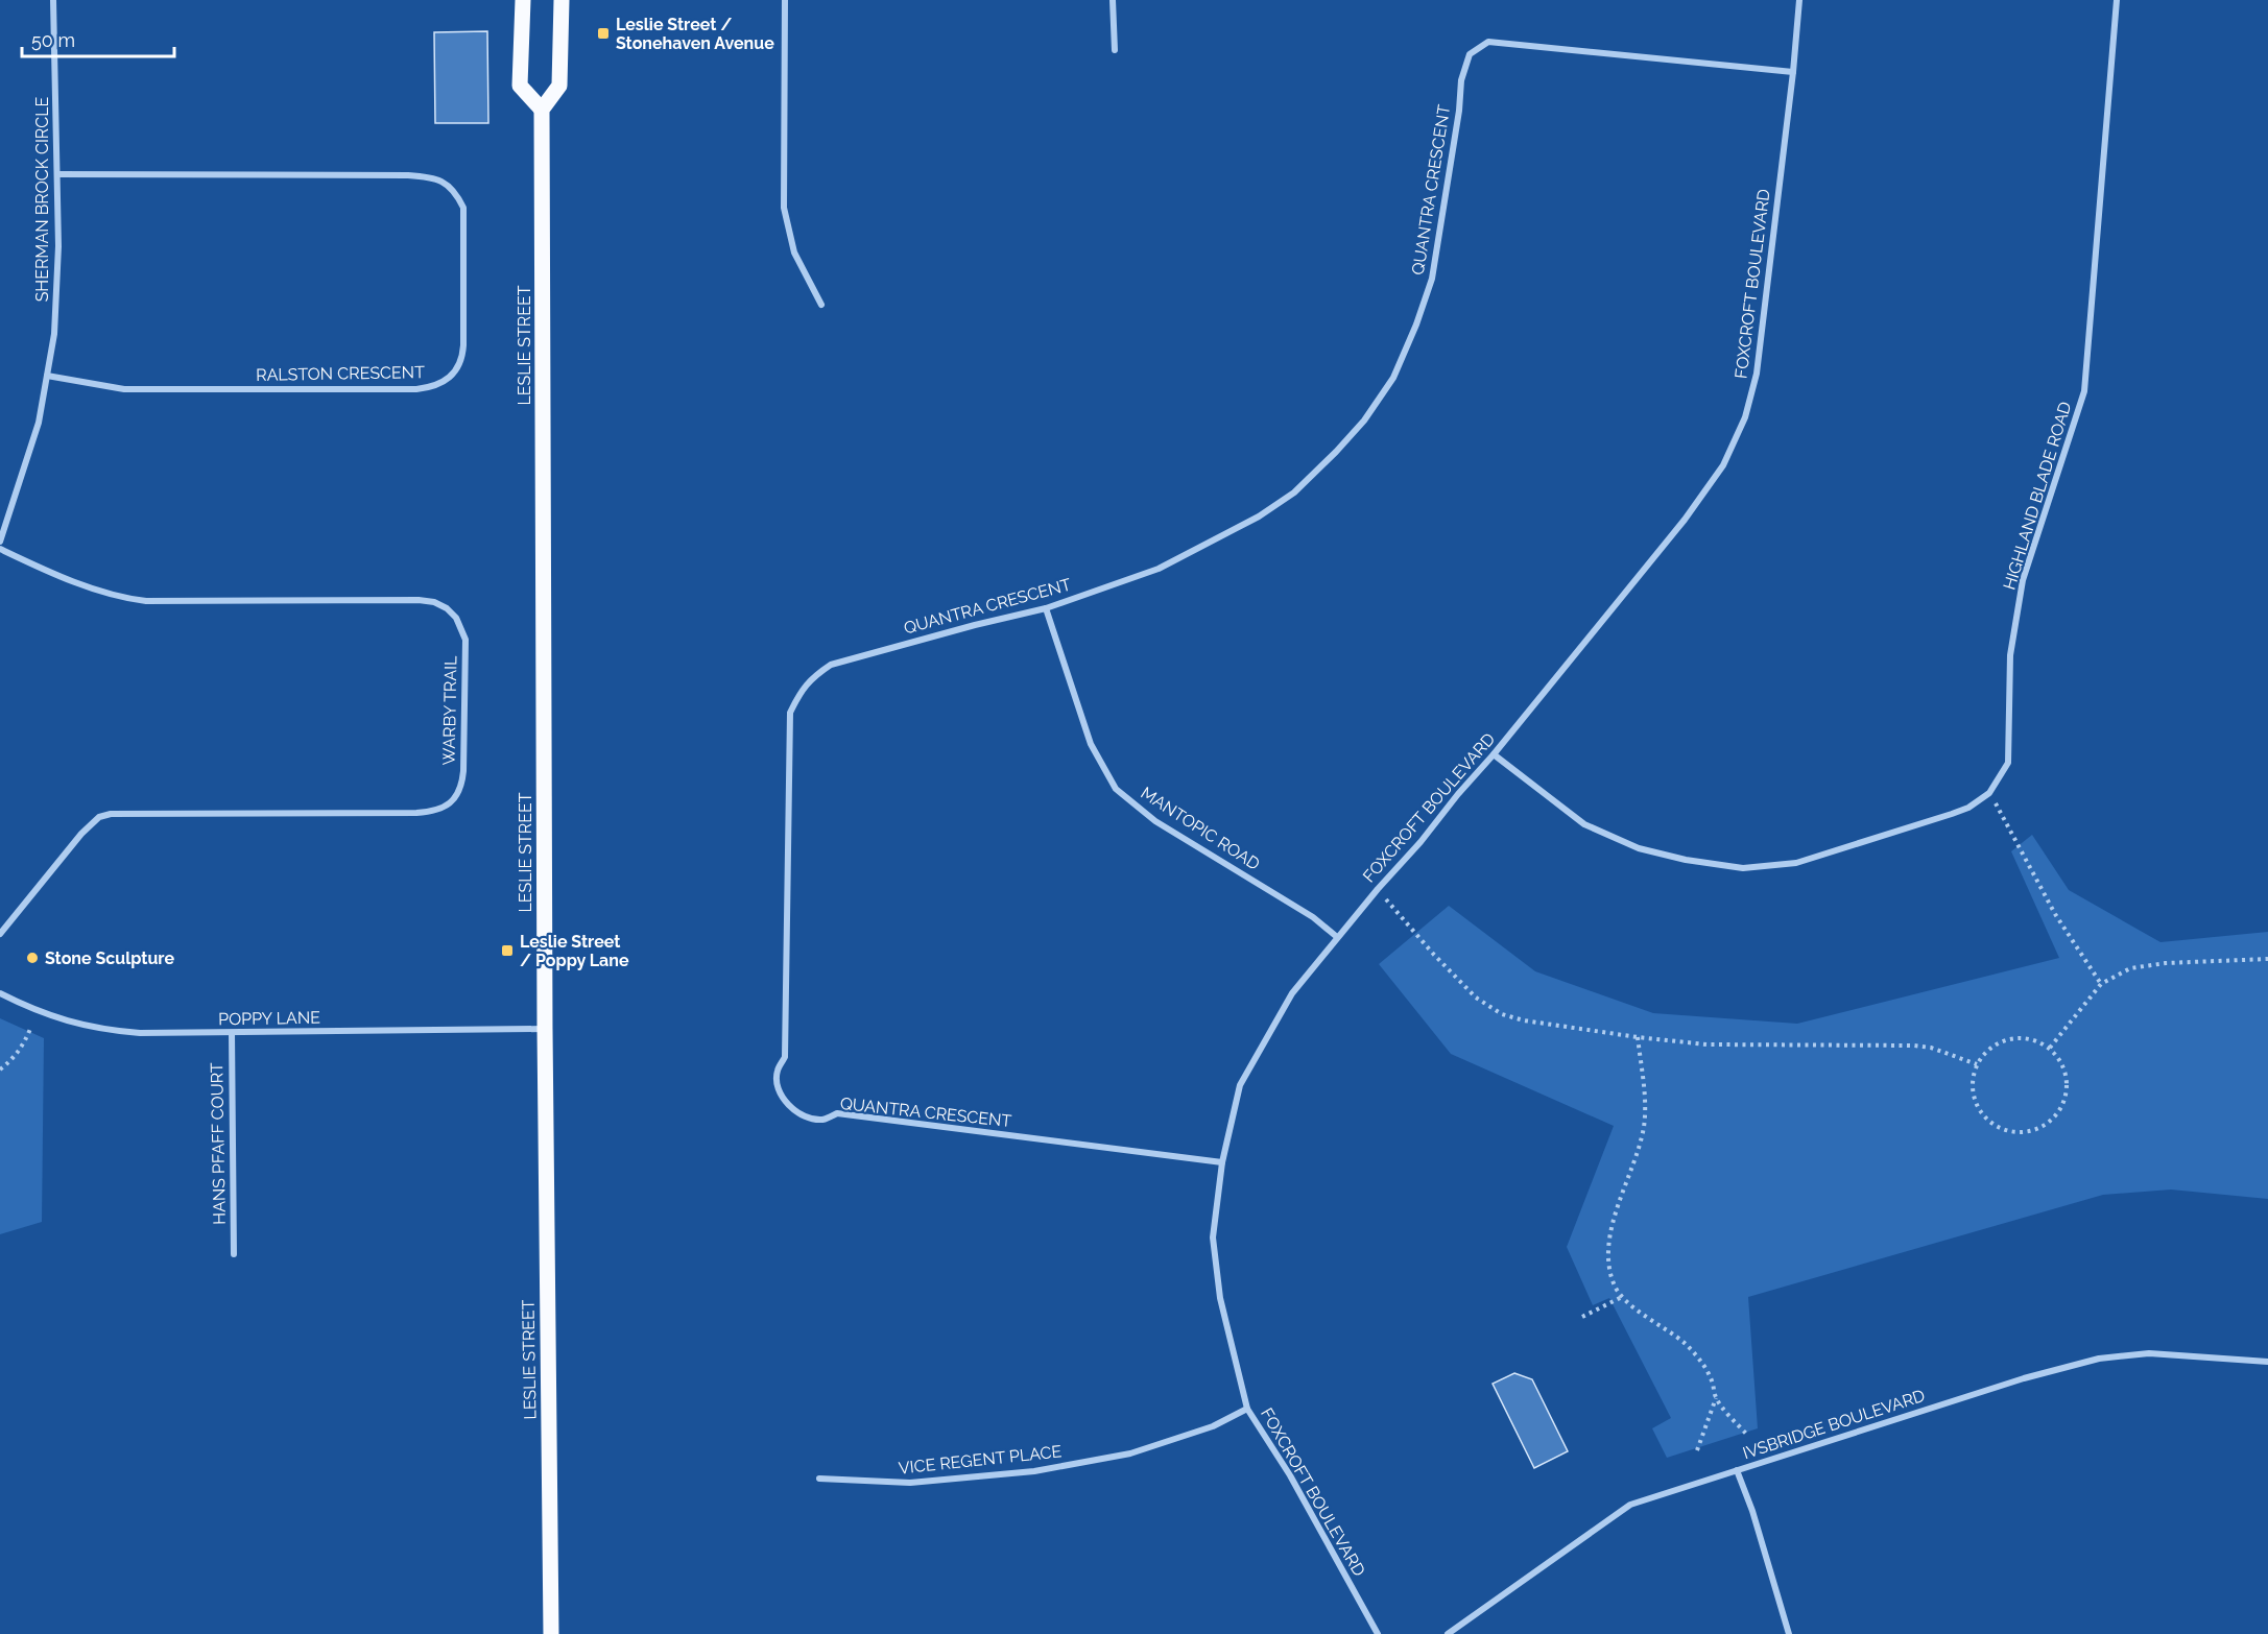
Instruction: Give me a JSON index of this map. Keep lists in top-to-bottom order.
{
  "streets": {
    "main road": ["LESLIE STREET"],
    "street": [
      "QUANTRA CRESCENT",
      "SHERMAN BROCK CIRCLE",
      "FOXCROFT BOULEVARD",
      "RALSTON CRESCENT",
      "HIGHLAND BLADE ROAD",
      "WARBY TRAIL",
      "MANTOPIC ROAD",
      "POPPY LANE",
      "HANS PFAFF COURT",
      "IVSBRIDGE BOULEVARD",
      "VICE REGENT PLACE"
    ]
  },
  "crossings": [
    ["QUANTRA CRESCENT", "FOXCROFT BOULEVARD"],
    ["QUANTRA CRESCENT", "MANTOPIC ROAD"],
    ["SHERMAN BROCK CIRCLE", "RALSTON CRESCENT"],
    ["FOXCROFT BOULEVARD", "HIGHLAND BLADE ROAD"],
    ["FOXCROFT BOULEVARD", "MANTOPIC ROAD"],
    ["FOXCROFT BOULEVARD", "VICE REGENT PLACE"],
    ["LESLIE STREET", "POPPY LANE"],
    ["POPPY LANE", "HANS PFAFF COURT"]
  ],
  "places": {
    "transit": ["Leslie Street / Stonehaven Avenue", "Leslie Street / Poppy Lane"],
    "other": ["Stone Sculpture"]
  },
  "scale_bar": "50 m"
}
